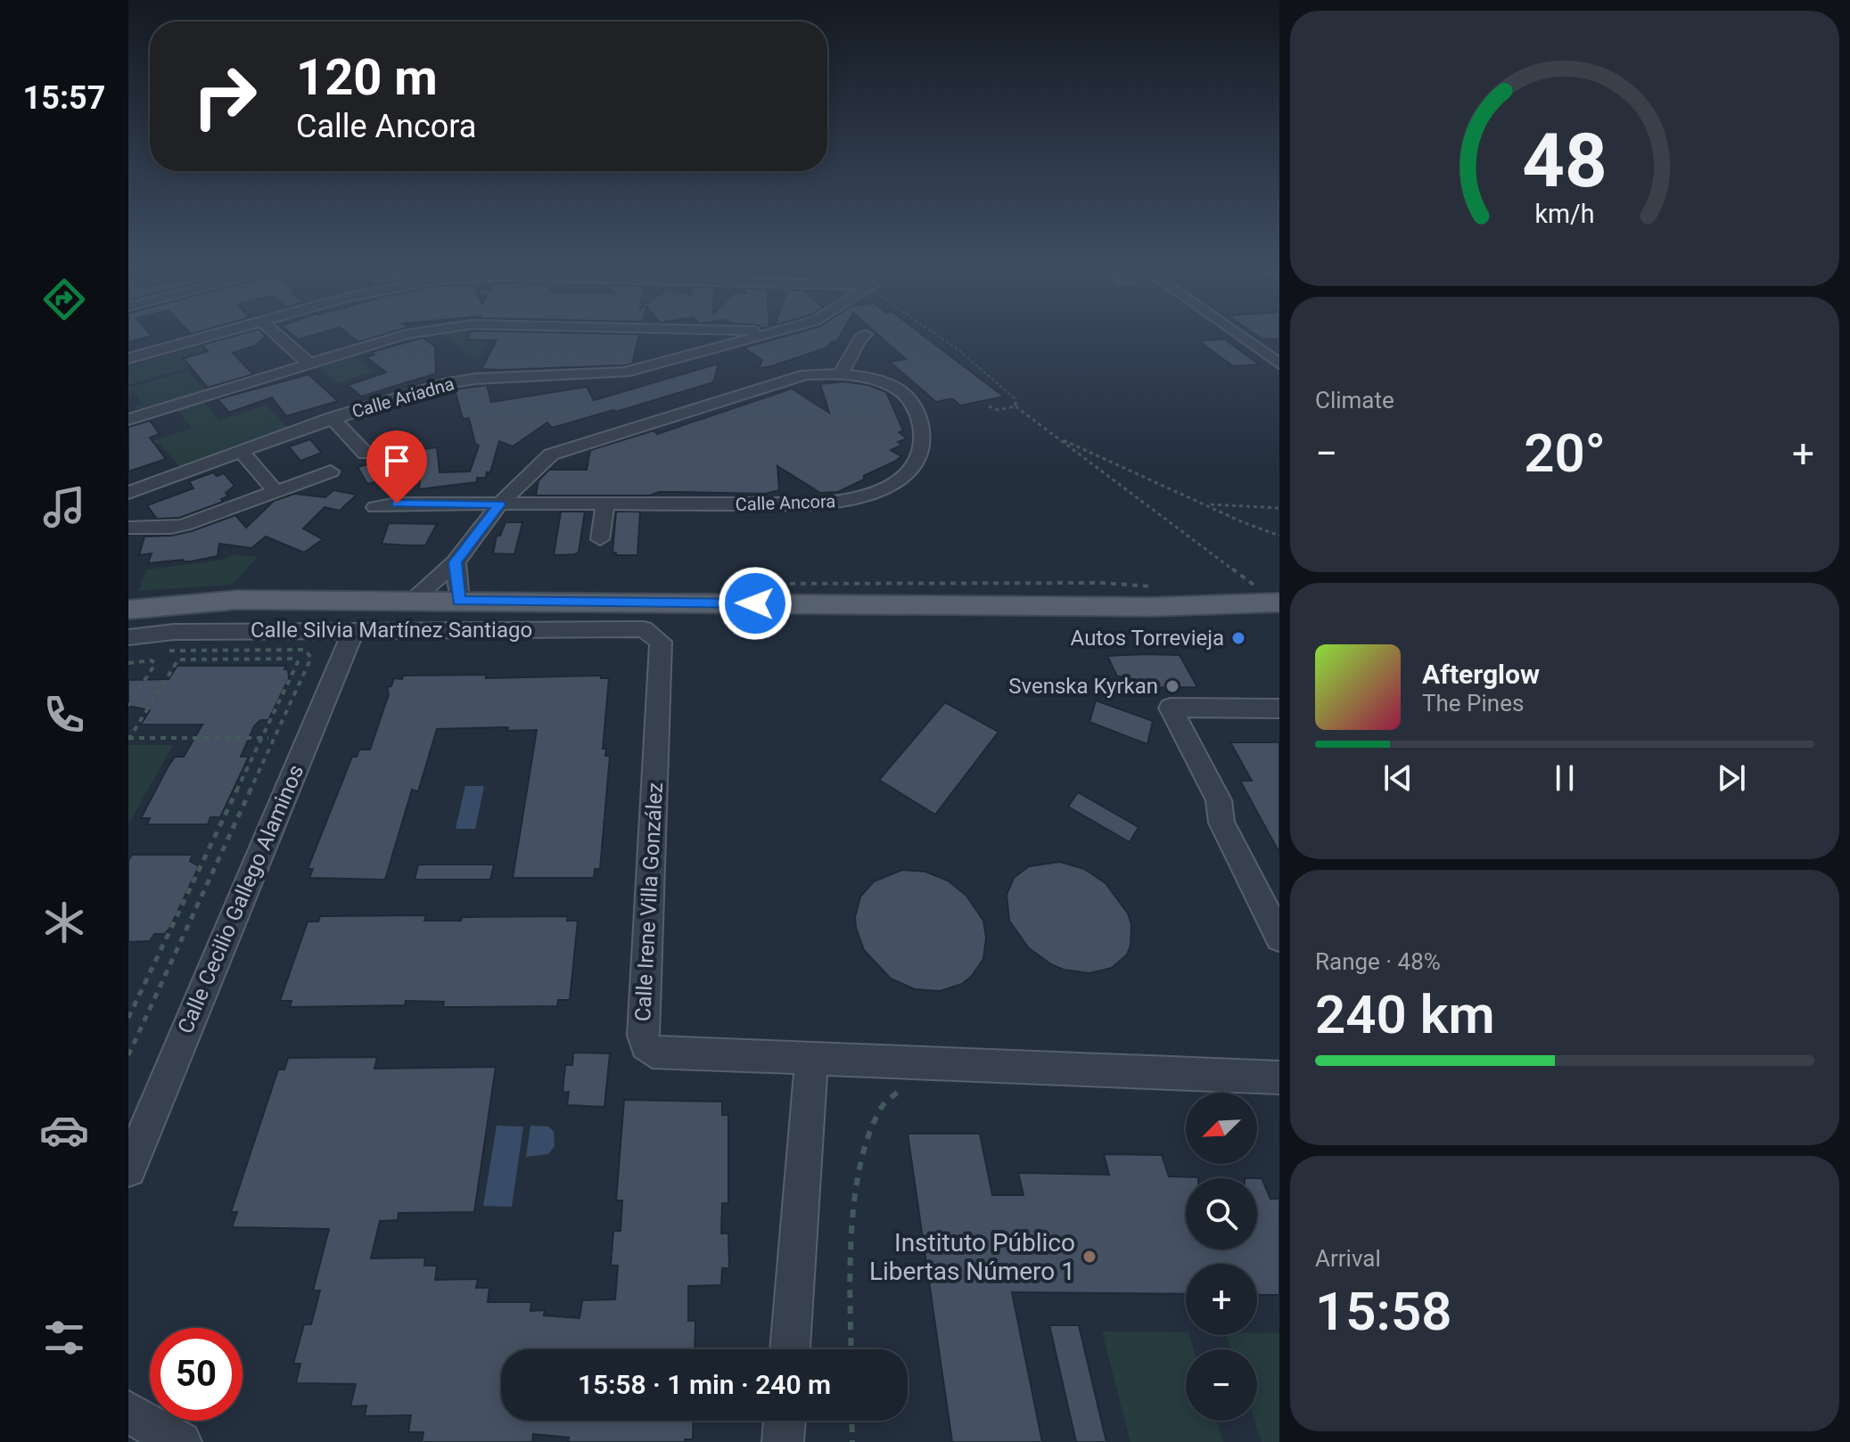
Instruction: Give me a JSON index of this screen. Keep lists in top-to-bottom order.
{
  "streets": {
    "street": [
      "Calle Ariadna",
      "Calle Ancora",
      "Calle Silvia Martínez Santiago",
      "Calle Cecilio Gallego Alaminos",
      "Calle Irene Villa González"
    ]
  },
  "crossings": [
    ["Calle Silvia Martínez Santiago", "Calle Cecilio Gallego Alaminos"],
    ["Calle Silvia Martínez Santiago", "Calle Irene Villa González"]
  ],
  "places": ["Autos Torrevieja", "Svenska Kyrkan", "Instituto Público Libertas Número 1"],
  "north": "bottom left",
  "page": {
    "tabs": "15:57",
    "turn": ["120 m", "Calle Ancora"],
    "tile": [
      "Climate",
      ["Range · 48%", "240 km"],
      ["Arrival", "15:58"]
    ],
    "heat": ["−", "20°", "+"],
    "song": ["Afterglow", "The Pines"],
    "map_buttons": ["+", "−"],
    "limit": "50",
    "trip": "15:58 · 1 min · 240 m",
    "gauge": ["48", "km/h"]
  }
}
